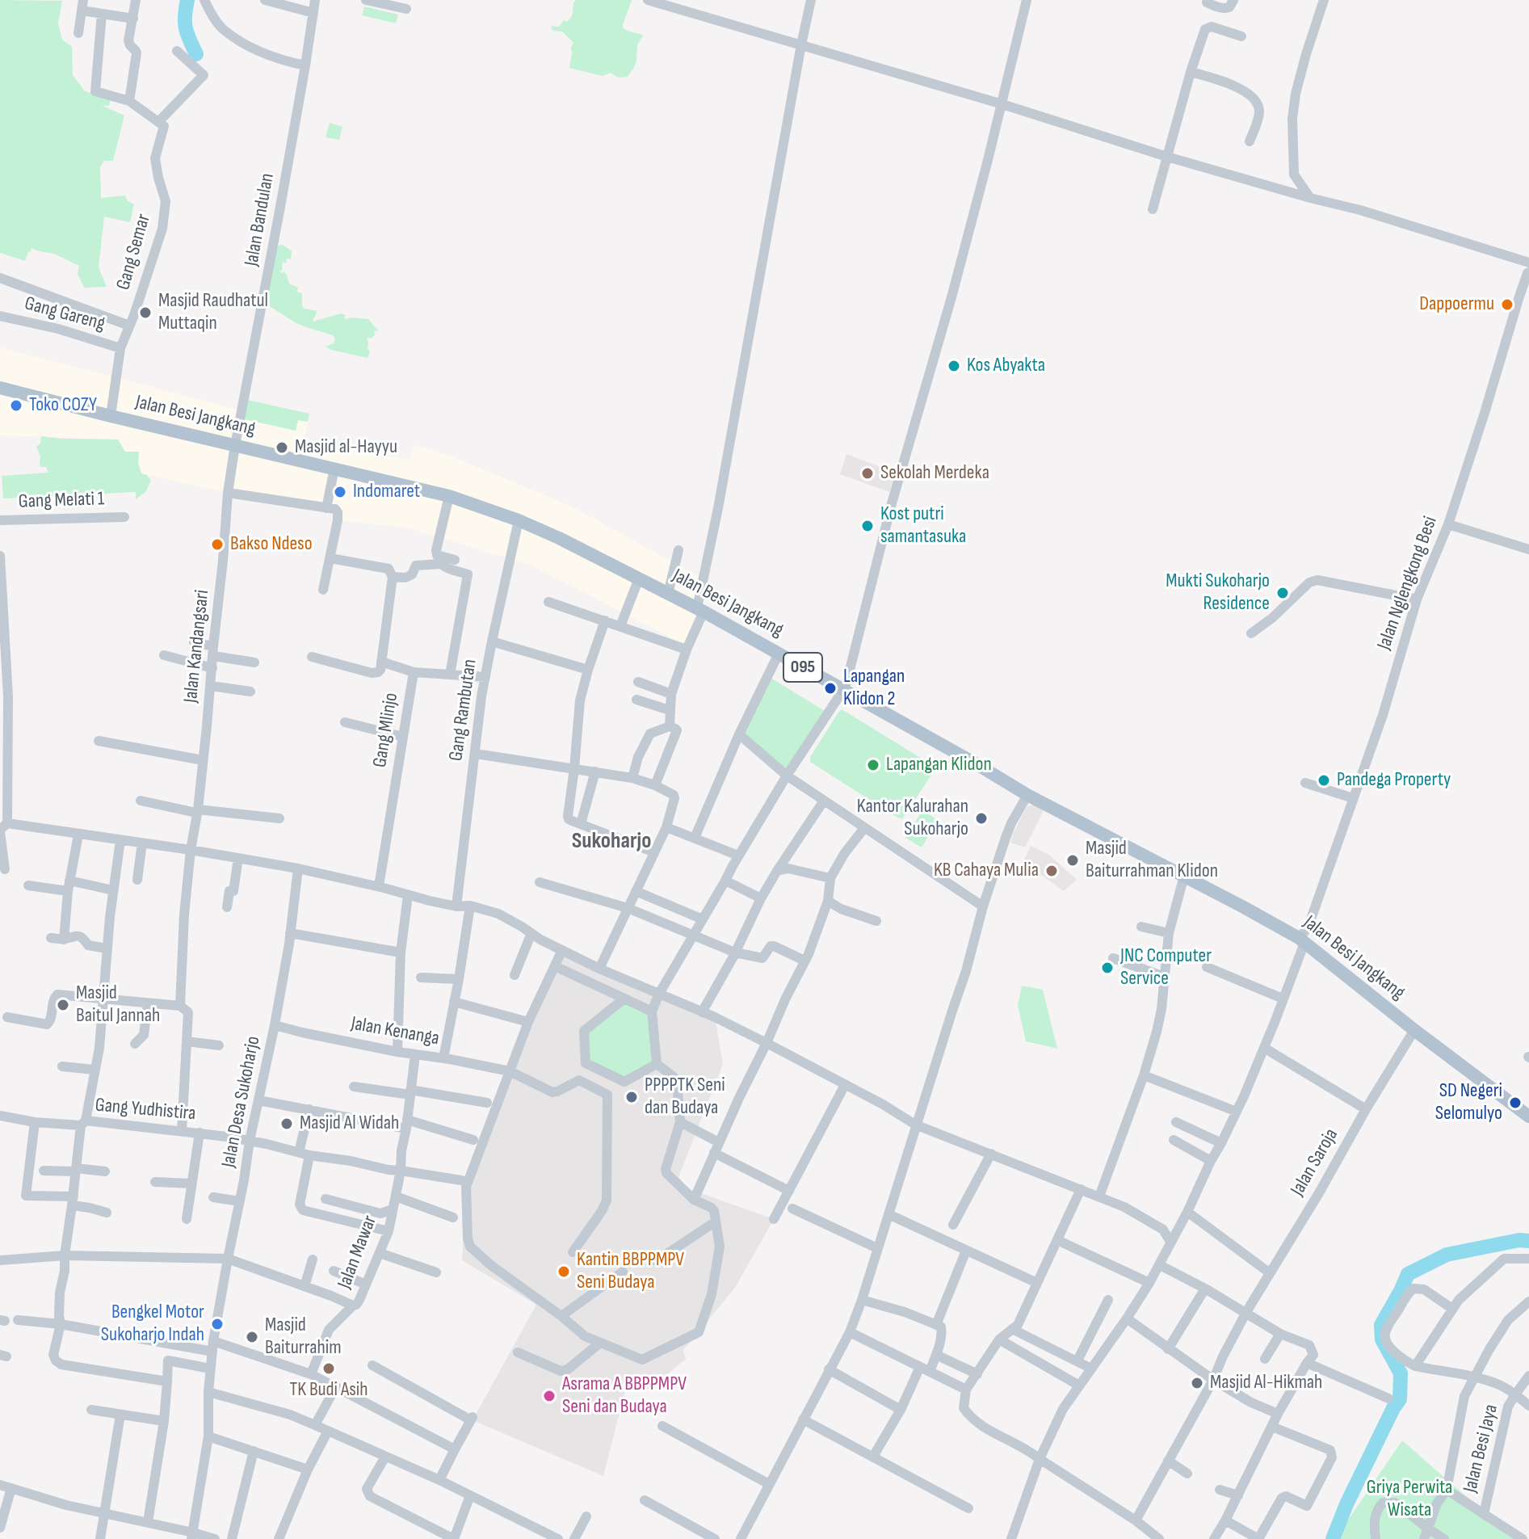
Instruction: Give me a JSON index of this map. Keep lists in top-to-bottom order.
{
  "streets": {
    "main road": ["Jalan Besi Jangkang", "095"],
    "street": [
      "Jalan Bandulan",
      "Gang Semar",
      "Gang Gareng",
      "Gang Melati 1",
      "Jalan Nglengkong Besi",
      "Jalan Kandangsari",
      "Gang Rambutan",
      "Gang Mlinjo",
      "Jalan Kenanga",
      "Jalan Desa Sukoharjo",
      "Gang Yudhistira",
      "Jalan Saroja",
      "Jalan Mawar",
      "Jalan Besi Jaya"
    ]
  },
  "crossings": [
    ["Jalan Bandulan", "Jalan Besi Jangkang"],
    ["Jalan Bandulan", "Jalan Kandangsari"],
    ["Gang Semar", "Gang Gareng"],
    ["Gang Semar", "Jalan Besi Jangkang"],
    ["Jalan Besi Jangkang", "Jalan Nglengkong Besi"],
    ["Jalan Besi Jangkang", "Jalan Kandangsari"],
    ["Jalan Besi Jangkang", "Gang Rambutan"],
    ["Jalan Besi Jangkang", "Jalan Saroja"],
    ["Jalan Kenanga", "Jalan Desa Sukoharjo"],
    ["Jalan Kenanga", "Jalan Mawar"],
    ["Jalan Desa Sukoharjo", "Gang Yudhistira"]
  ],
  "districts": ["Sukoharjo"],
  "parks": ["Griya Perwita Wisata"],
  "places": [
    "Dappoermu",
    "Masjid Raudhatul Muttaqin",
    "Kos Abyakta",
    "Toko COZY",
    "Masjid al-Hayyu",
    "Sekolah Merdeka",
    "Indomaret",
    "Kost putri samantasuka",
    "Bakso Ndeso",
    "Mukti Sukoharjo Residence",
    "Lapangan Klidon 2",
    "Lapangan Klidon",
    "Pandega Property",
    "Kantor Kalurahan Sukoharjo",
    "Masjid Baiturrahman Klidon",
    "KB Cahaya Mulia",
    "JNC Computer Service",
    "Masjid Baitul Jannah",
    "PPPPTK Seni dan Budaya",
    "SD Negeri Selomulyo",
    "Masjid Al Widah",
    "Kantin BBPPMPV Seni Budaya",
    "Bengkel Motor Sukoharjo Indah",
    "Masjid Baiturrahim",
    "TK Budi Asih",
    "Masjid Al-Hikmah",
    "Asrama A BBPPMPV Seni dan Budaya"
  ]
}
